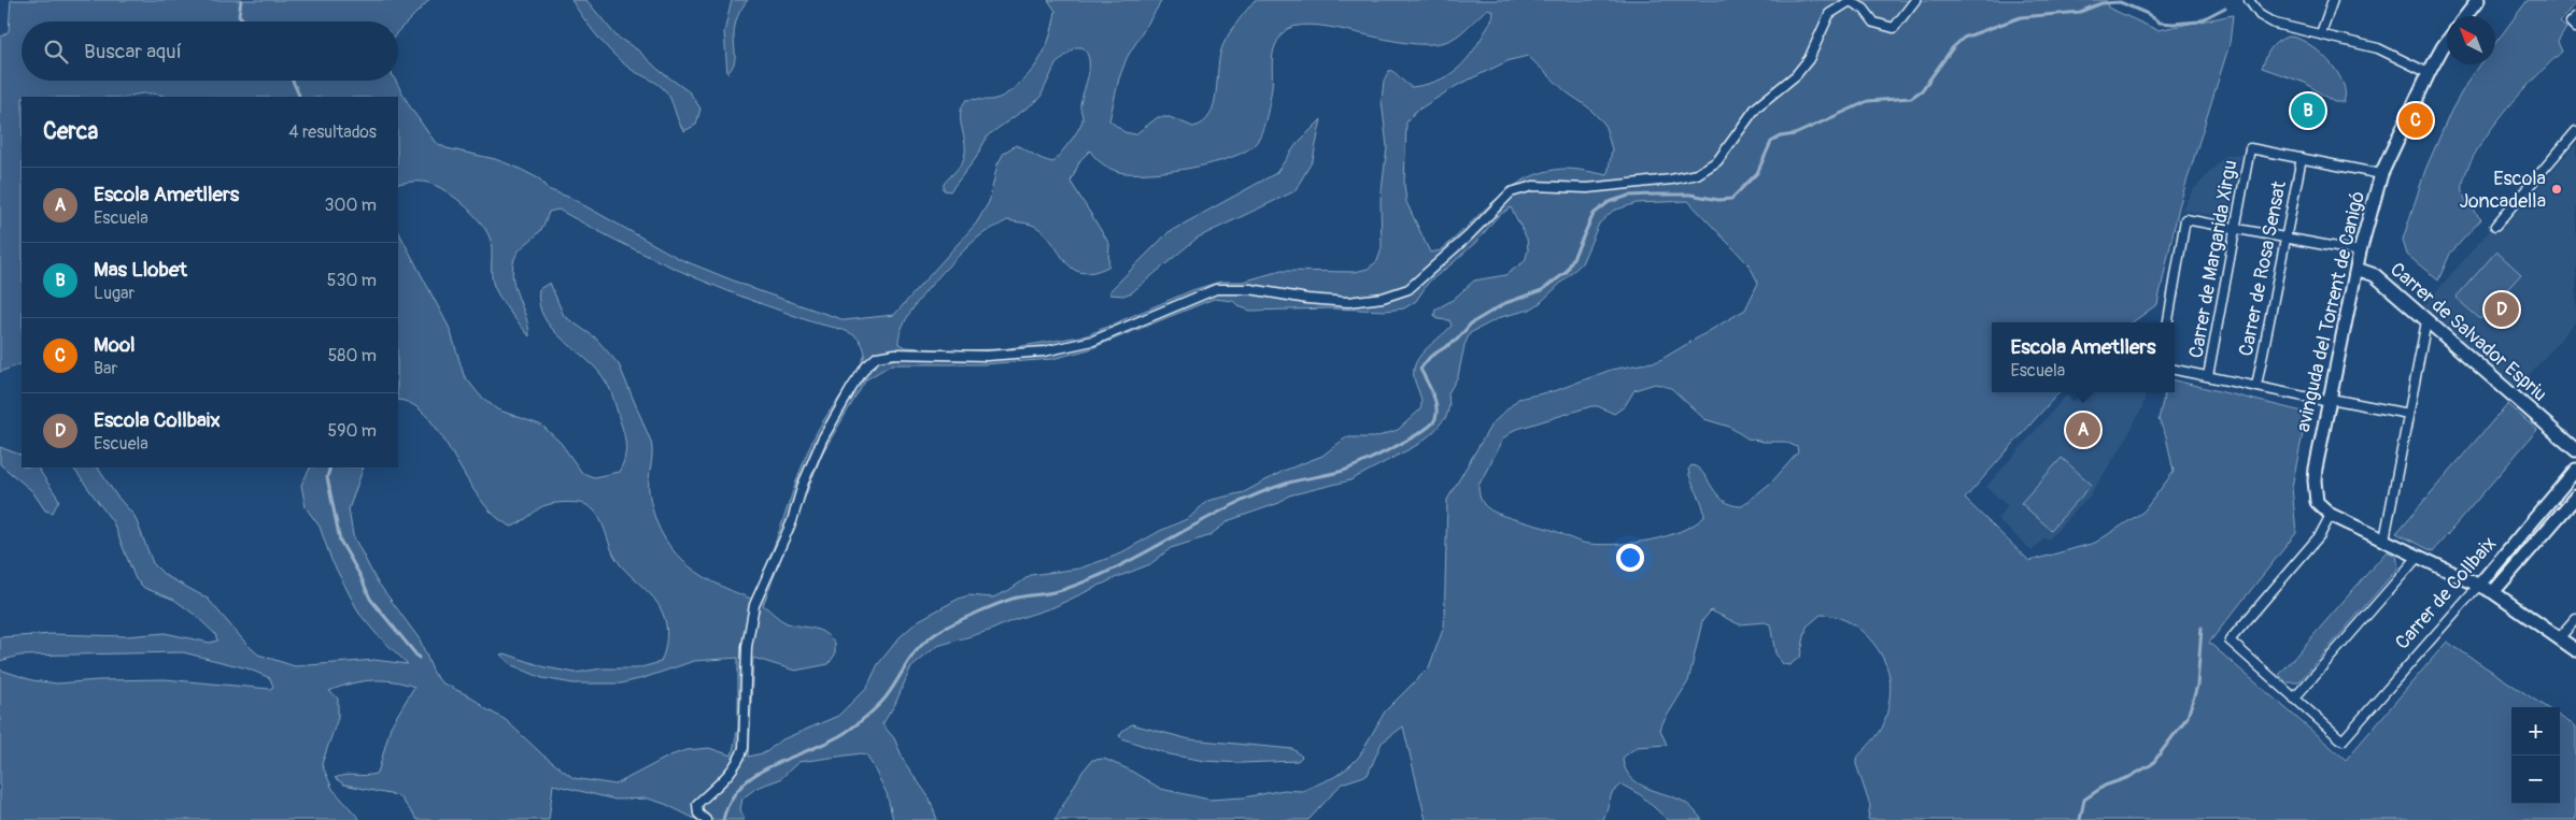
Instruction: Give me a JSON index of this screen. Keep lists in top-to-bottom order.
{
  "streets": {
    "street": [
      "Carrer de Margarida Xirgu",
      "Carrer de Rosa Sensat",
      "avinguda del Torrent de Canigó",
      "Carrer de Salvador Espriu",
      "Carrer de Collbaix"
    ]
  },
  "crossings": [
    ["Carrer de Margarida Xirgu", "Carrer de Rosa Sensat"],
    ["avinguda del Torrent de Canigó", "Carrer de Salvador Espriu"]
  ],
  "places": ["Escola Joncadella"],
  "north": "top left",
  "page": {
    "search": "Buscar aquí",
    "pins": [
      "B",
      "C",
      "D",
      "A"
    ],
    "heading": ["Cerca", "4 resultados"],
    "list": [
      {
        "mark": "A",
        "name": "Escola Ametllers",
        "note": "Escuela",
        "value": "300 m"
      },
      {
        "mark": "B",
        "name": "Mas Llobet",
        "note": "Lugar",
        "value": "530 m"
      },
      {
        "mark": "C",
        "name": "Mool",
        "note": "Bar",
        "value": "580 m"
      },
      {
        "mark": "D",
        "name": "Escola Collbaix",
        "note": "Escuela",
        "value": "590 m"
      }
    ],
    "popup": ["Escola Ametllers", "Escuela"],
    "map_buttons": ["+", "−"]
  }
}
